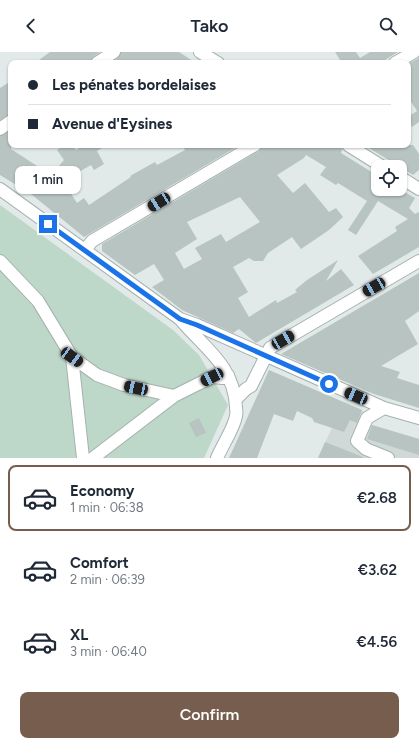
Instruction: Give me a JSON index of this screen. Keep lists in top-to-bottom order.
{
  "page": {
    "header": "Tako",
    "banner": ["Les pénates bordelaises", "Avenue d'Eysines"],
    "bubble": "1 min",
    "list": [
      {
        "name": "Economy",
        "note": "1 min · 06:38",
        "value": "€2.68"
      },
      {
        "name": "Comfort",
        "note": "2 min · 06:39",
        "value": "€3.62"
      },
      {
        "name": "XL",
        "note": "3 min · 06:40",
        "value": "€4.56"
      }
    ],
    "buttons": "Confirm"
  }
}
